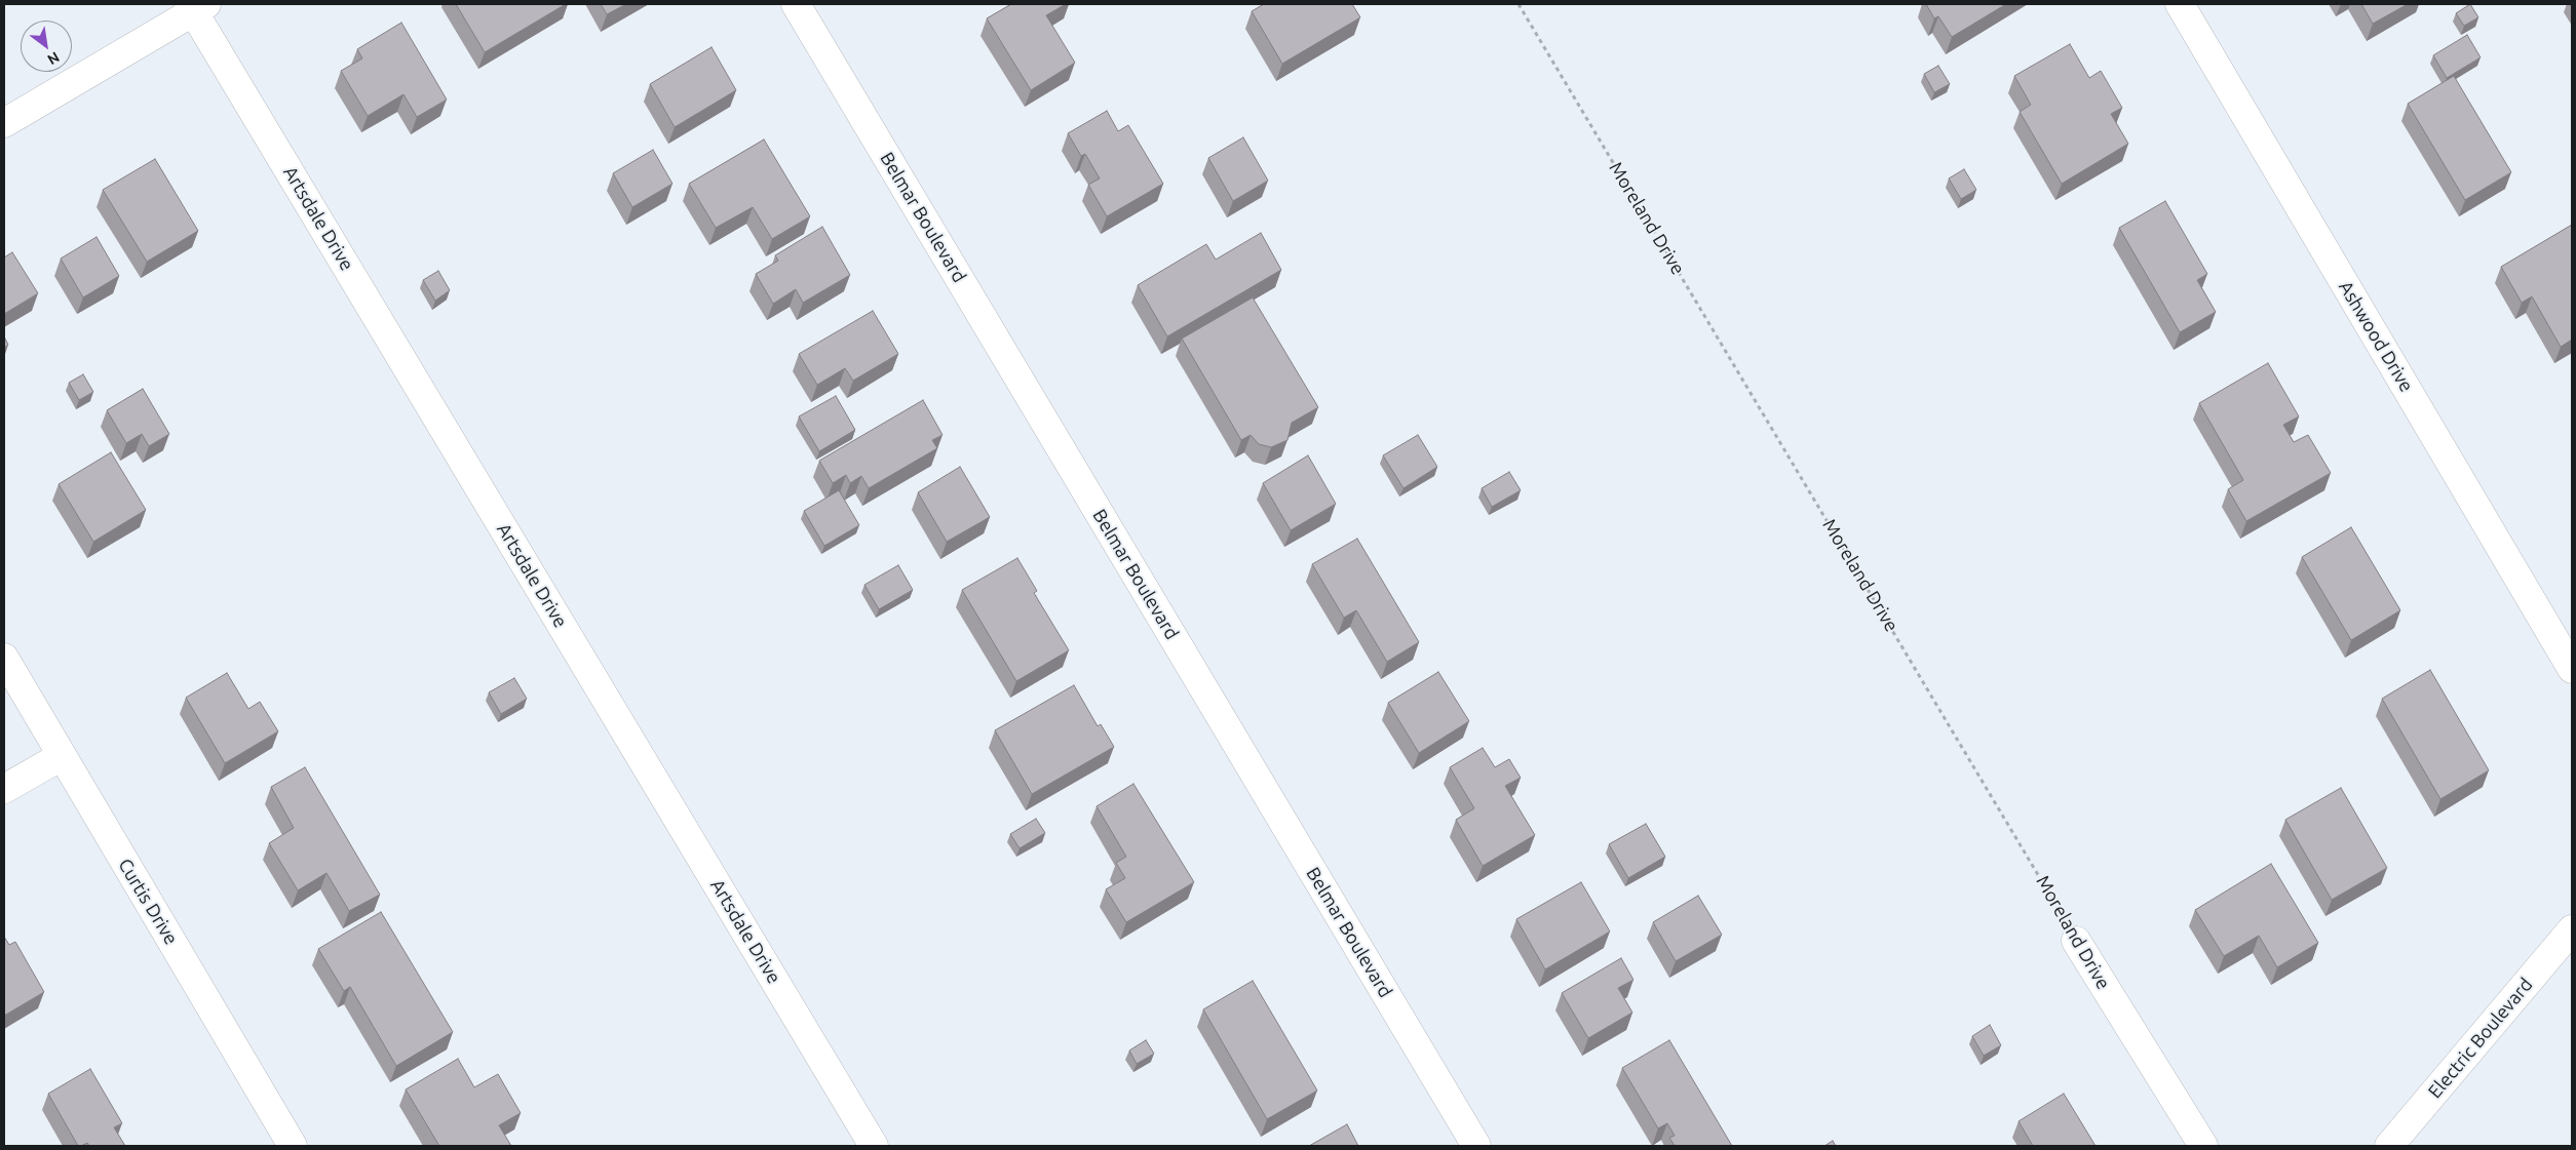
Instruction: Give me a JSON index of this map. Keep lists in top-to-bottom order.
{
  "streets": {
    "street": [
      "Belmar Boulevard",
      "Artsdale Drive",
      "Moreland Drive",
      "Ashwood Drive",
      "Curtis Drive",
      "Electric Boulevard"
    ]
  },
  "north": "bottom right"
}
